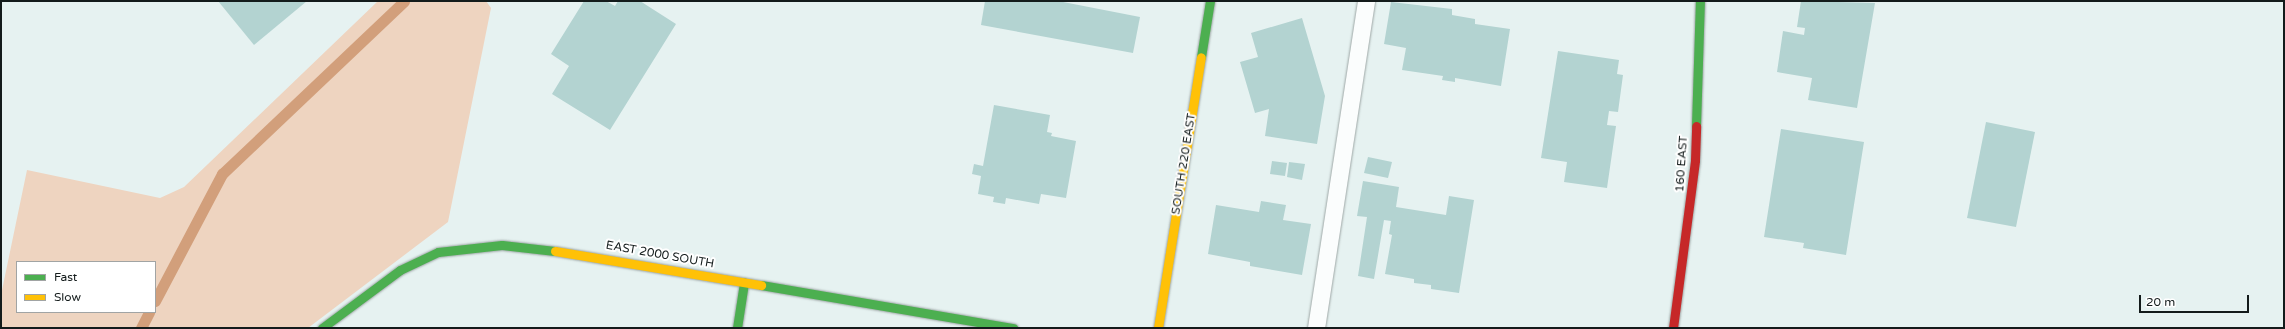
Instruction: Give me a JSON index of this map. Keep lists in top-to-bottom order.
{
  "streets": {
    "street": ["SOUTH 220 EAST", "160 EAST", "EAST 2000 SOUTH"]
  },
  "legend": ["Fast", "Slow"],
  "scale_bar": "20 m"
}
